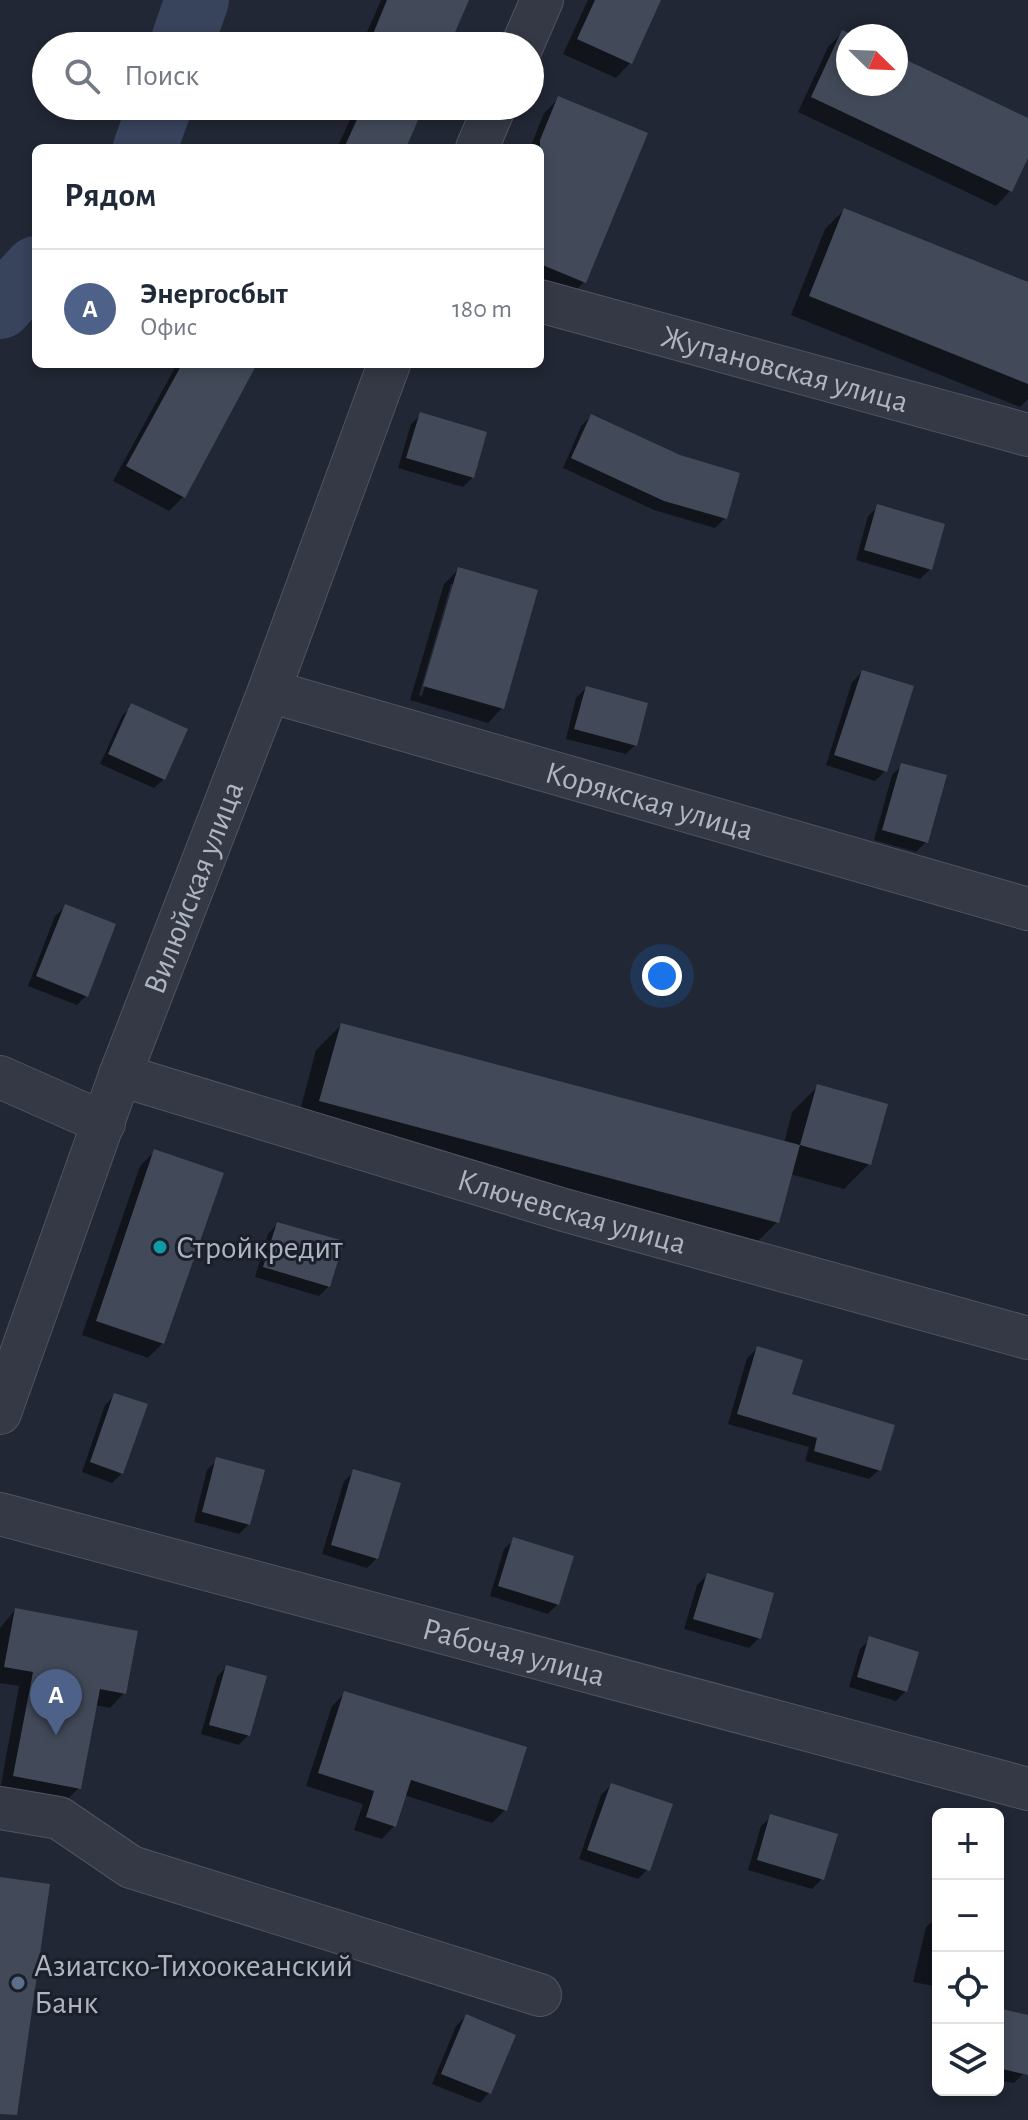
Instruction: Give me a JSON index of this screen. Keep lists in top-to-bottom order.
{
  "streets": {
    "street": [
      "Жупановская улица",
      "Корякская улица",
      "Вилюйская улица",
      "Ключевская улица",
      "Рабочая улица"
    ]
  },
  "crossings": [
    ["Корякская улица", "Вилюйская улица"],
    ["Вилюйская улица", "Ключевская улица"]
  ],
  "places": ["Стройкредит", "Азиатско-Тихоокеанский Банк"],
  "north": "bottom right",
  "page": {
    "search": "Поиск",
    "heading": "Рядом",
    "list": [
      {
        "mark": "A",
        "name": "Энергосбыт",
        "note": "Офис",
        "value": "180 m"
      }
    ],
    "pins": "A",
    "map_buttons": ["+", "−"]
  }
}
